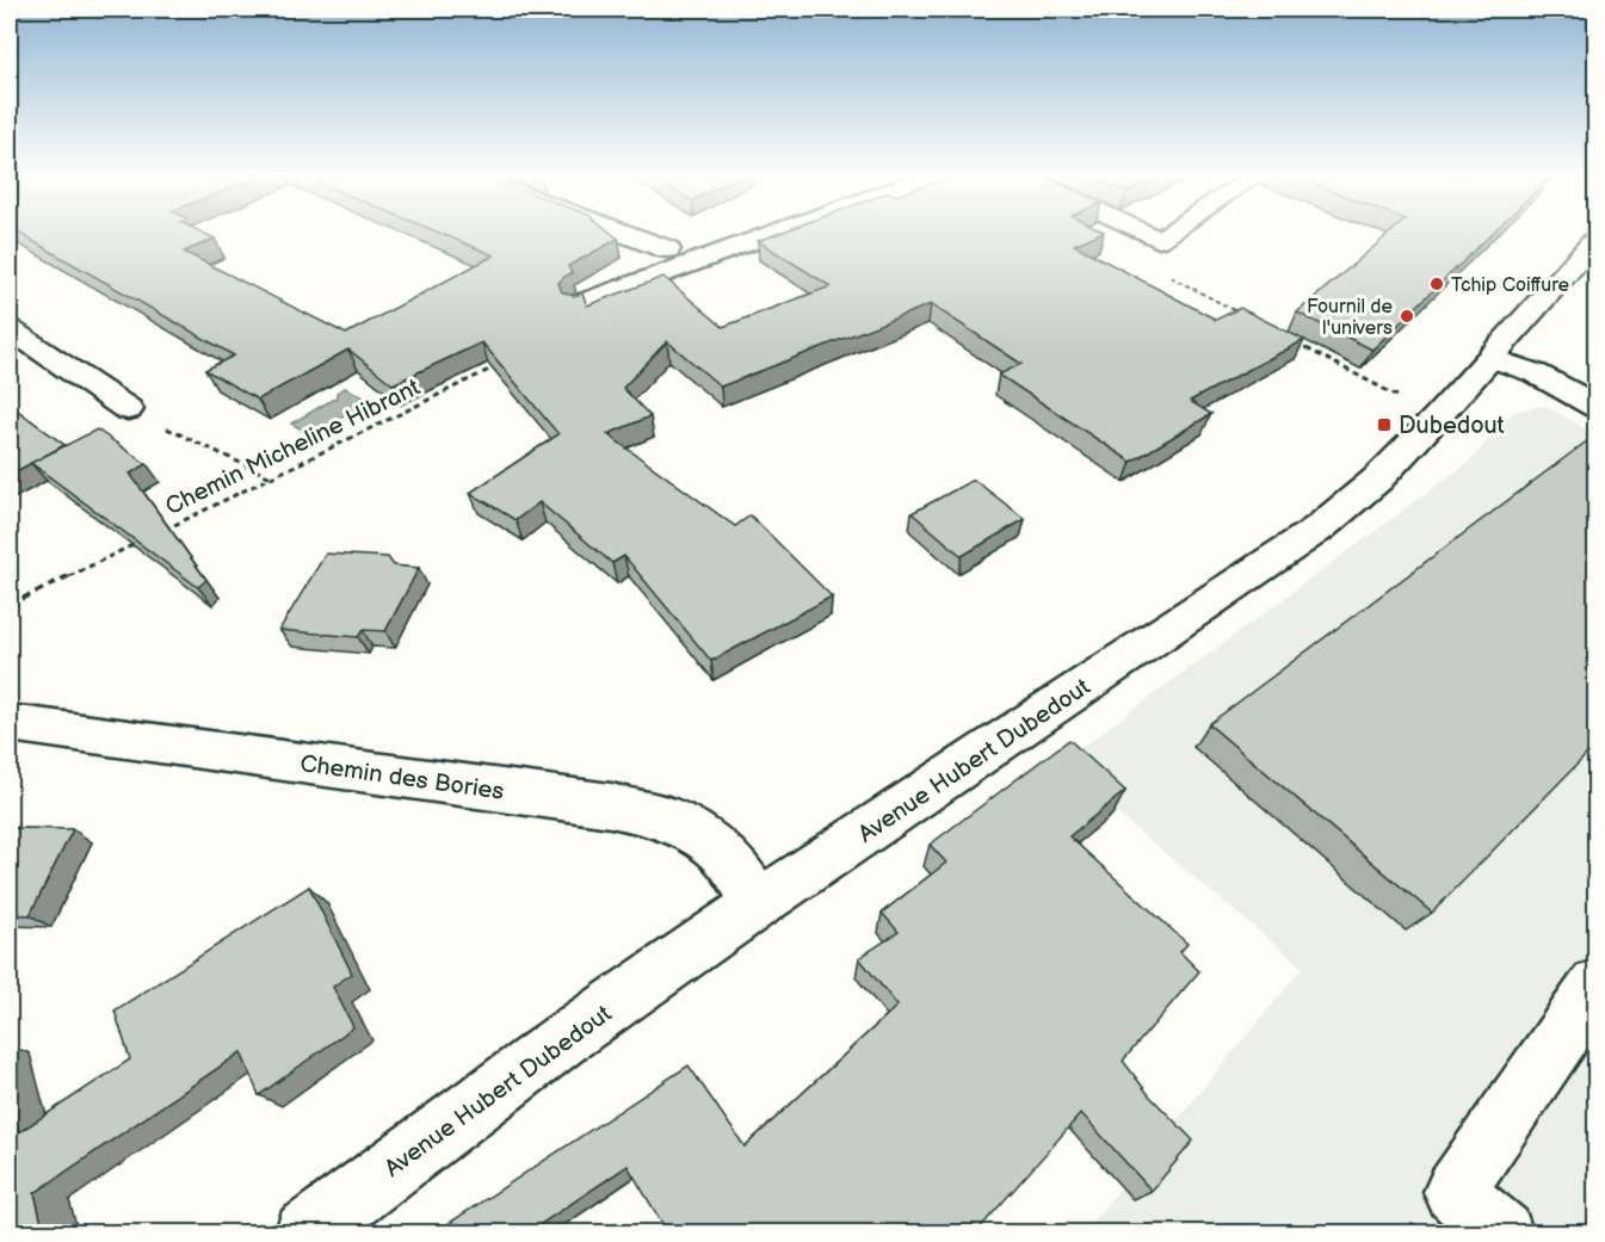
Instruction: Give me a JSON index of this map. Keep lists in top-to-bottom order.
{
  "streets": {
    "street": ["Avenue Hubert Dubedout", "Chemin des Bories"],
    "path": ["Chemin Micheline Hibrant"]
  },
  "crossings": [
    ["Avenue Hubert Dubedout", "Chemin des Bories"]
  ],
  "places": {
    "other": ["Tchip Coiffure", "Fournil de l'univers"],
    "transit": ["Dubedout"]
  }
}
